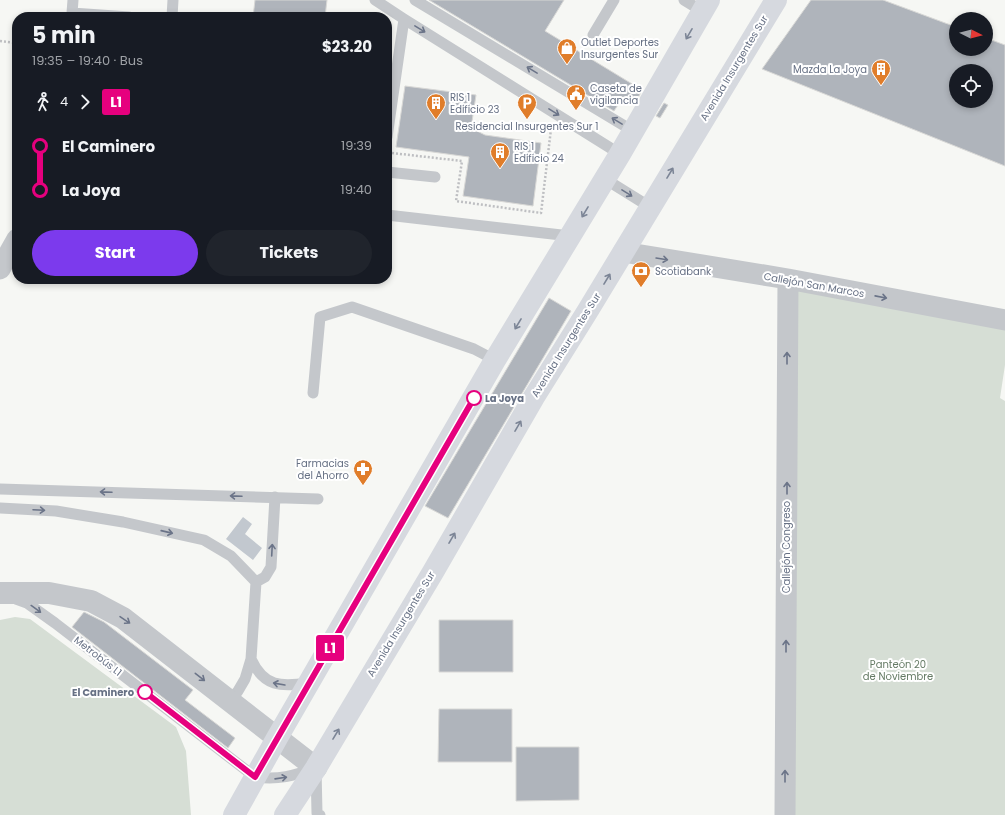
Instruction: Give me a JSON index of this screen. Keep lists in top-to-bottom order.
{
  "streets": {
    "main road": ["Avenida Insurgentes Sur"],
    "street": ["Callejón San Marcos", "Callejón Congreso"],
    "lane": ["Metrobús L1"]
  },
  "crossings": [
    ["Avenida Insurgentes Sur", "Callejón San Marcos"],
    ["Callejón San Marcos", "Callejón Congreso"]
  ],
  "one_way": ["Callejón San Marcos", "Callejón Congreso", "Metrobús L1"],
  "parks": ["Panteón 20 de Noviembre"],
  "places": {
    "shop": ["Outlet Deportes Insurgentes Sur"],
    "building": ["Mazda La Joya", "RIS 1 Edificio 23", "RIS 1 Edificio 24"],
    "public building": ["Caseta de vigilancia"],
    "parking": ["Residencial Insurgentes Sur 1"],
    "bank": ["Scotiabank"],
    "other": ["La Joya", "El Caminero"],
    "pharmacy": ["Farmacias del Ahorro"]
  },
  "lines": ["bus line L1"],
  "north": "right",
  "page": {
    "on_map": "L1",
    "heading": ["5 min", "19:35 – 19:40 · Bus", "$23.20"],
    "legs": ["4", "L1"],
    "list": [
      {
        "name": "El Caminero",
        "value": "19:39"
      },
      {
        "name": "La Joya",
        "value": "19:40"
      }
    ],
    "buttons": ["Start", "Tickets"]
  }
}
